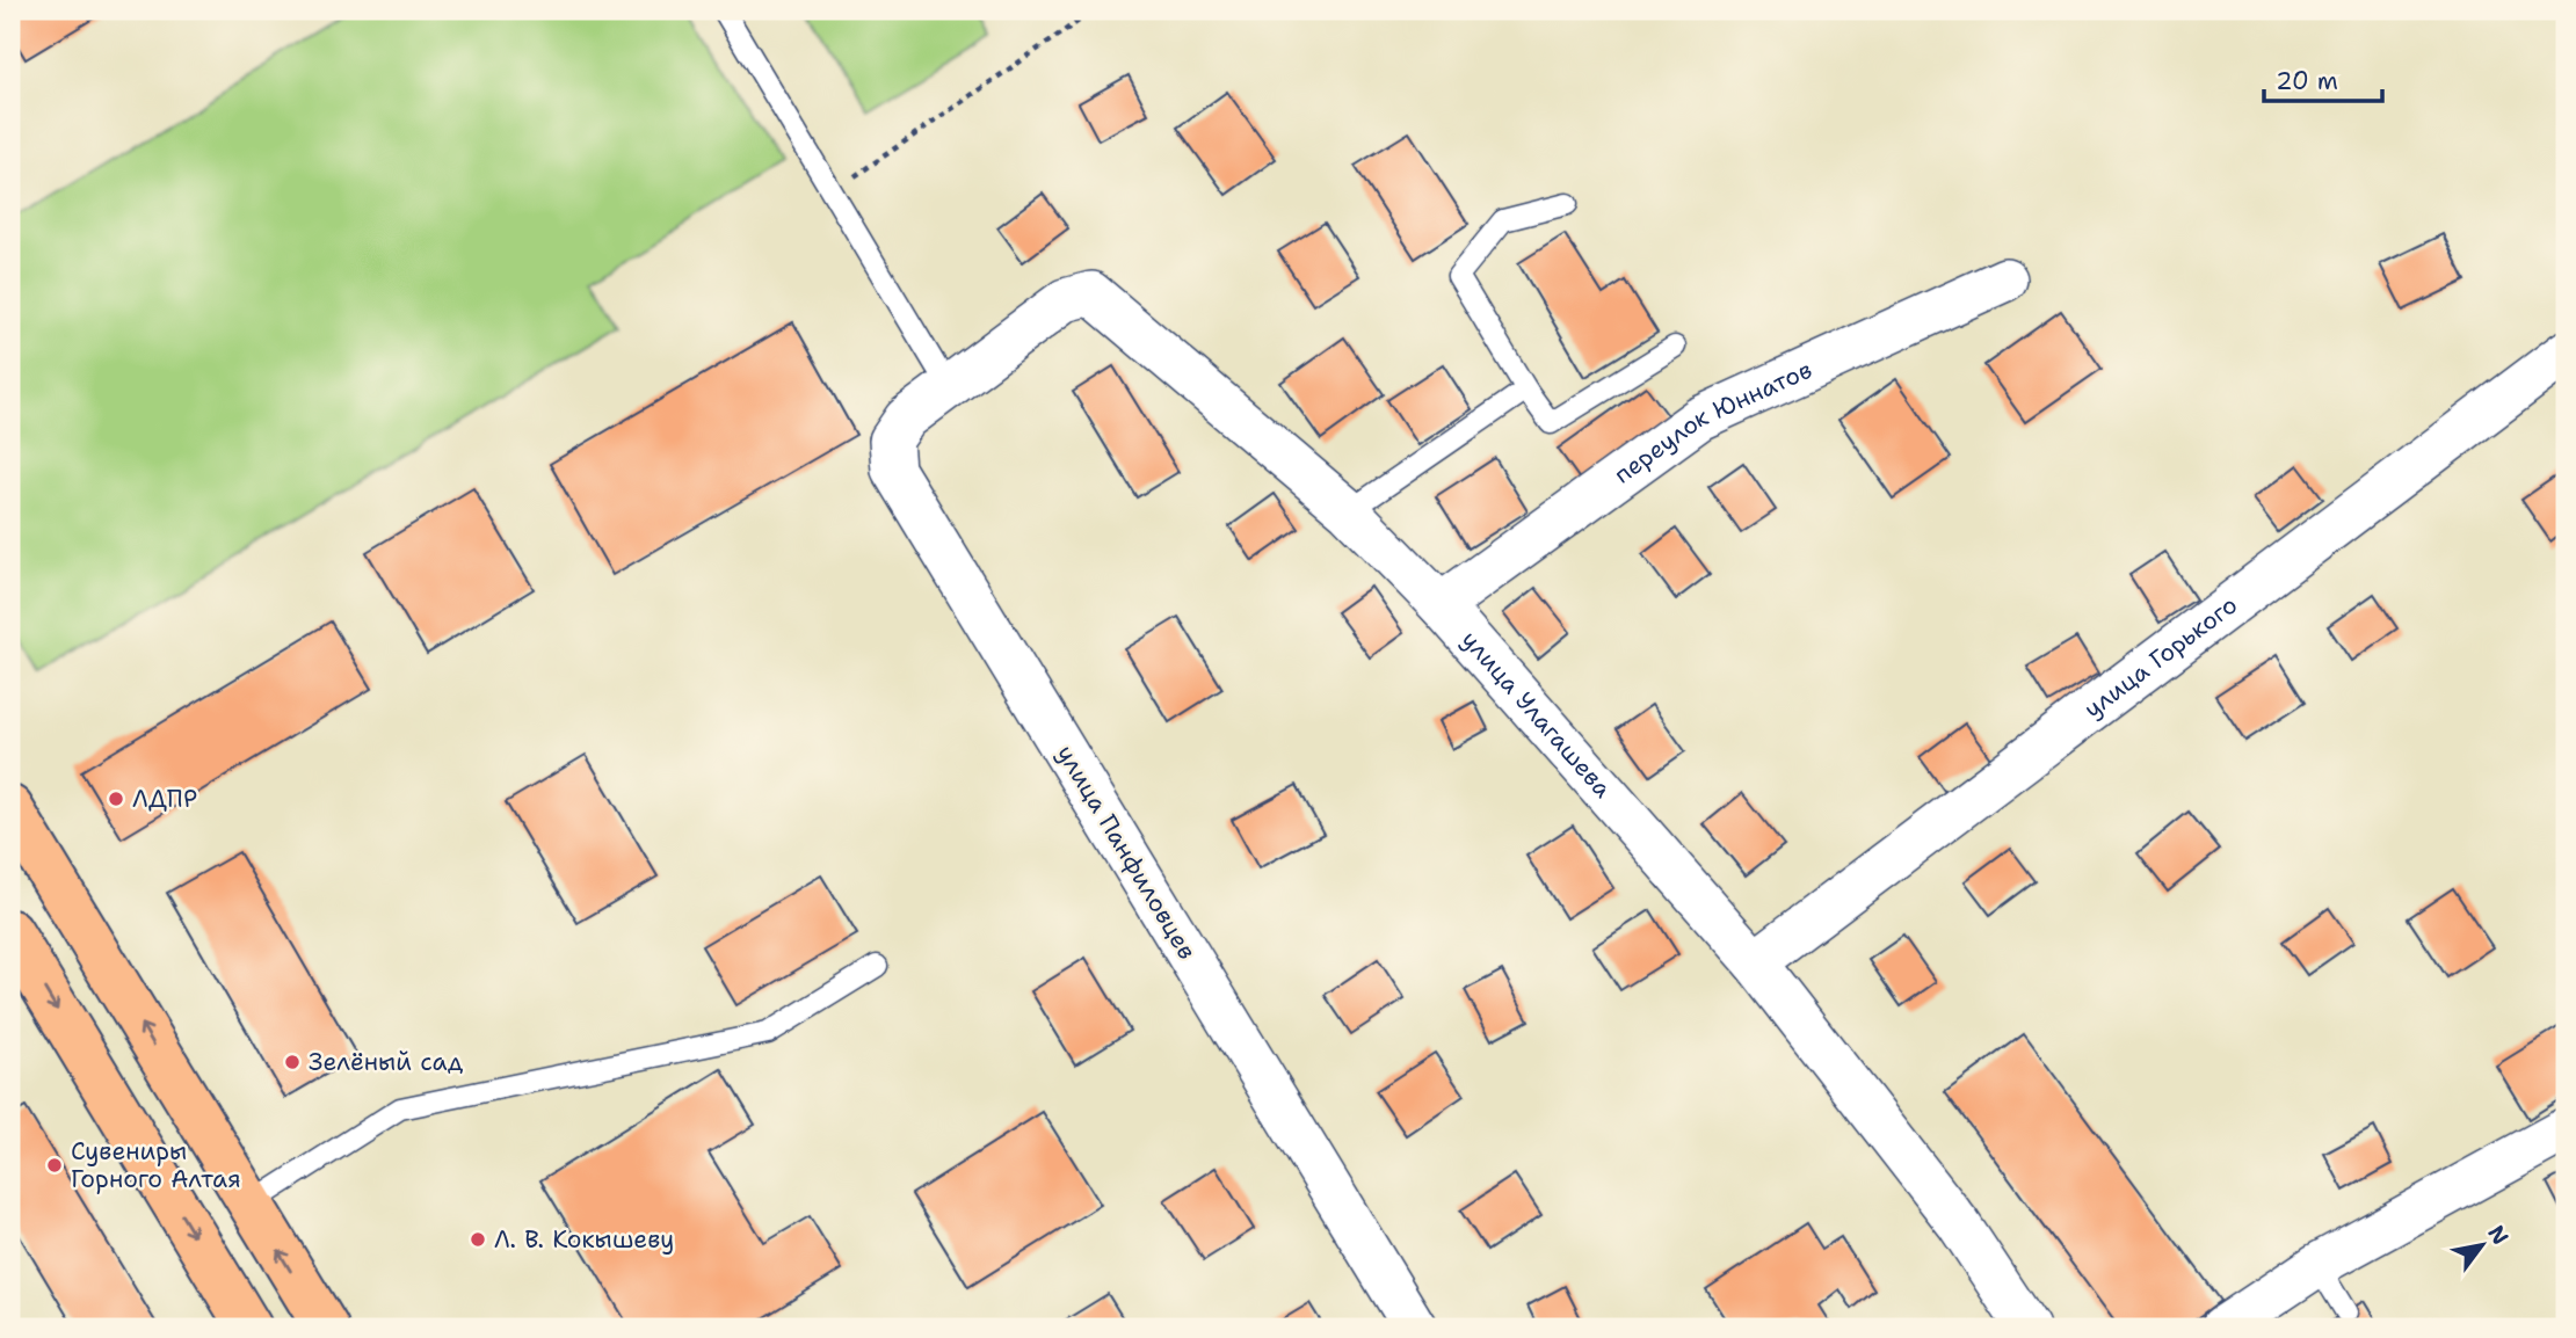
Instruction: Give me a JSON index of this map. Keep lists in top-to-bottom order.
{
  "streets": {
    "street": [
      "переулок Юннатов",
      "улица Горького",
      "улица Улагашева",
      "улица Панфиловцев"
    ]
  },
  "crossings": [
    ["переулок Юннатов", "улица Улагашева"],
    ["улица Горького", "улица Улагашева"],
    ["улица Улагашева", "улица Панфиловцев"]
  ],
  "places": [
    "ЛДПР",
    "Зелёный сад",
    "Сувениры Горного Алтая",
    "Л. В. Кокышеву"
  ],
  "scale_bar": "20 m",
  "north": "top right"
}
